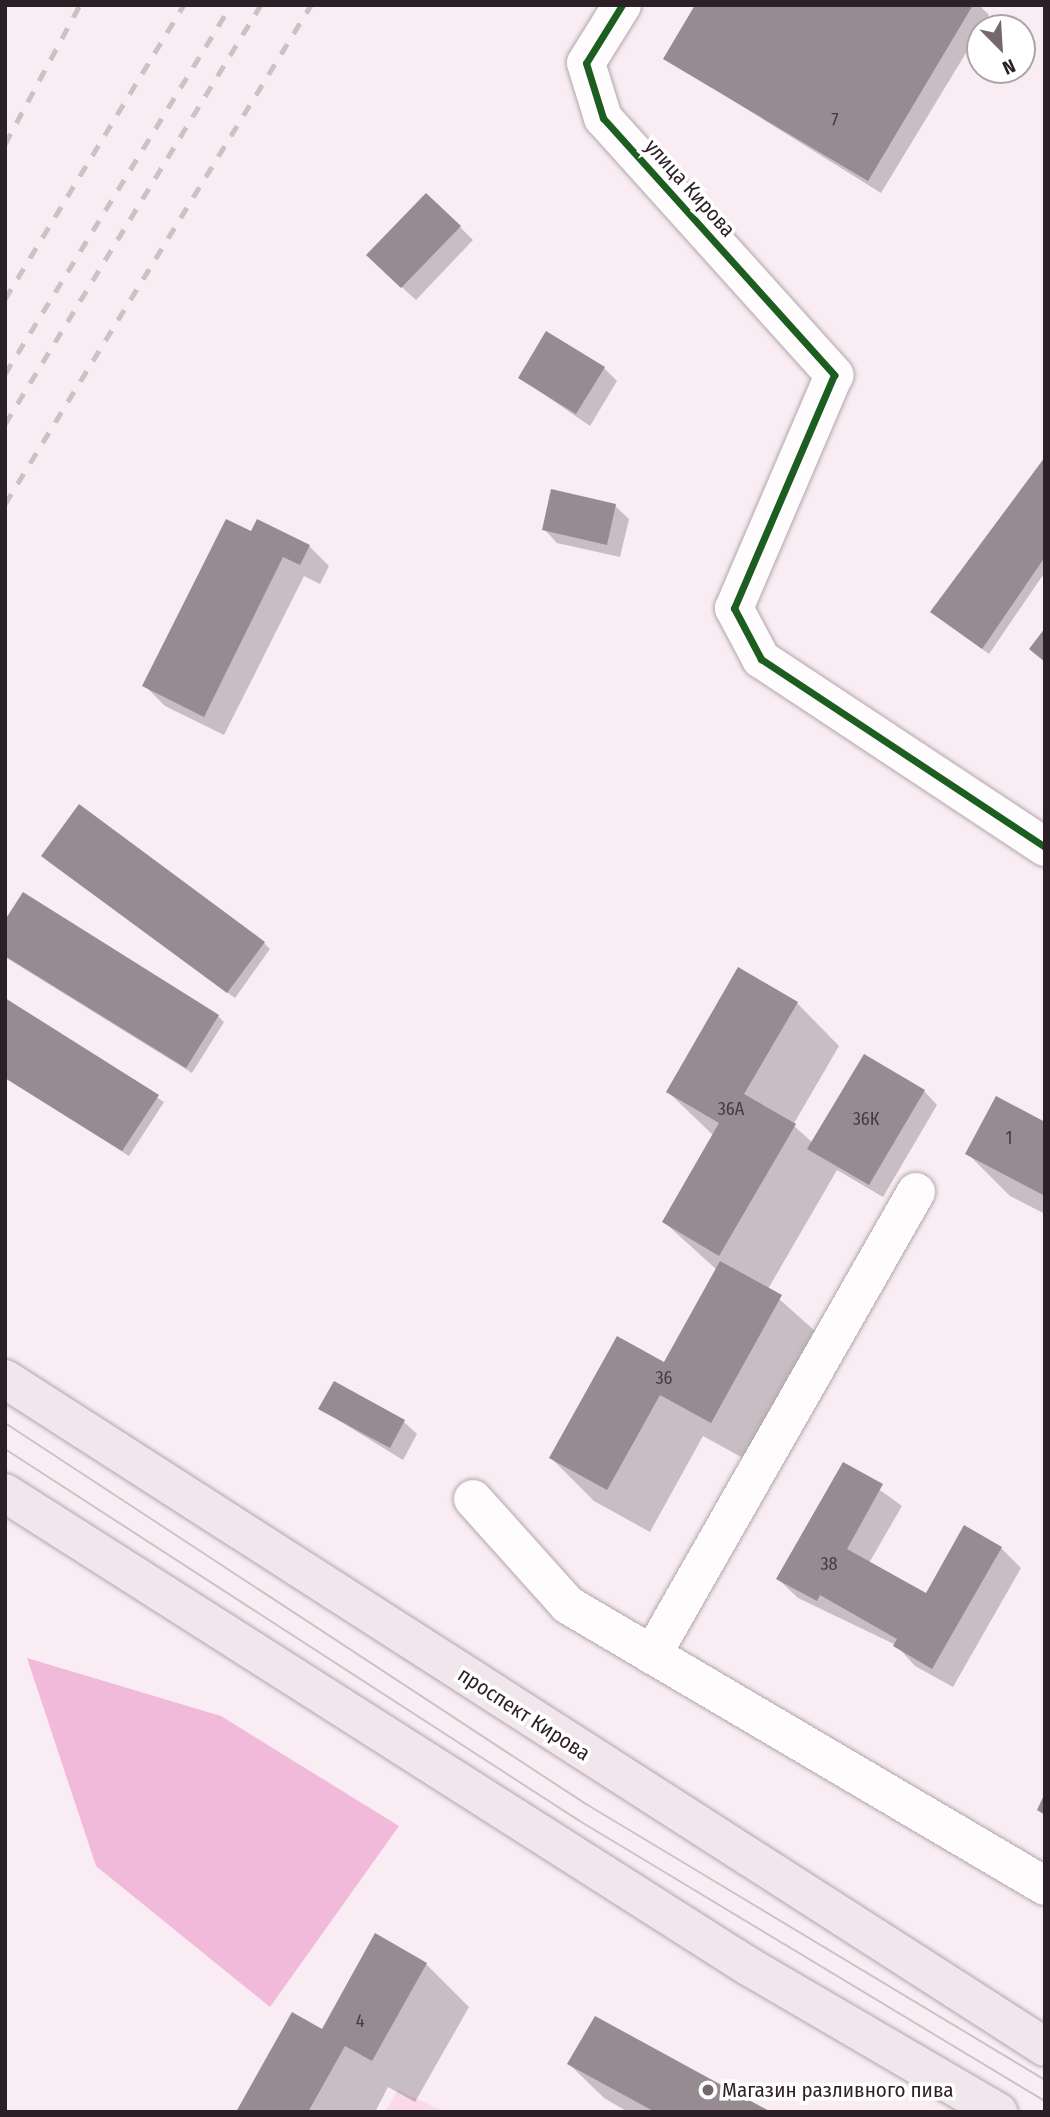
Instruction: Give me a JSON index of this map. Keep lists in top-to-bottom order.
{
  "streets": {
    "main road": ["проспект Кирова"],
    "street": ["улица Кирова"]
  },
  "places": ["Магазин разливного пива"],
  "house_numbers": [
    "7",
    "36А",
    "36К",
    "1",
    "36",
    "38",
    "4"
  ],
  "north": "bottom right"
}
